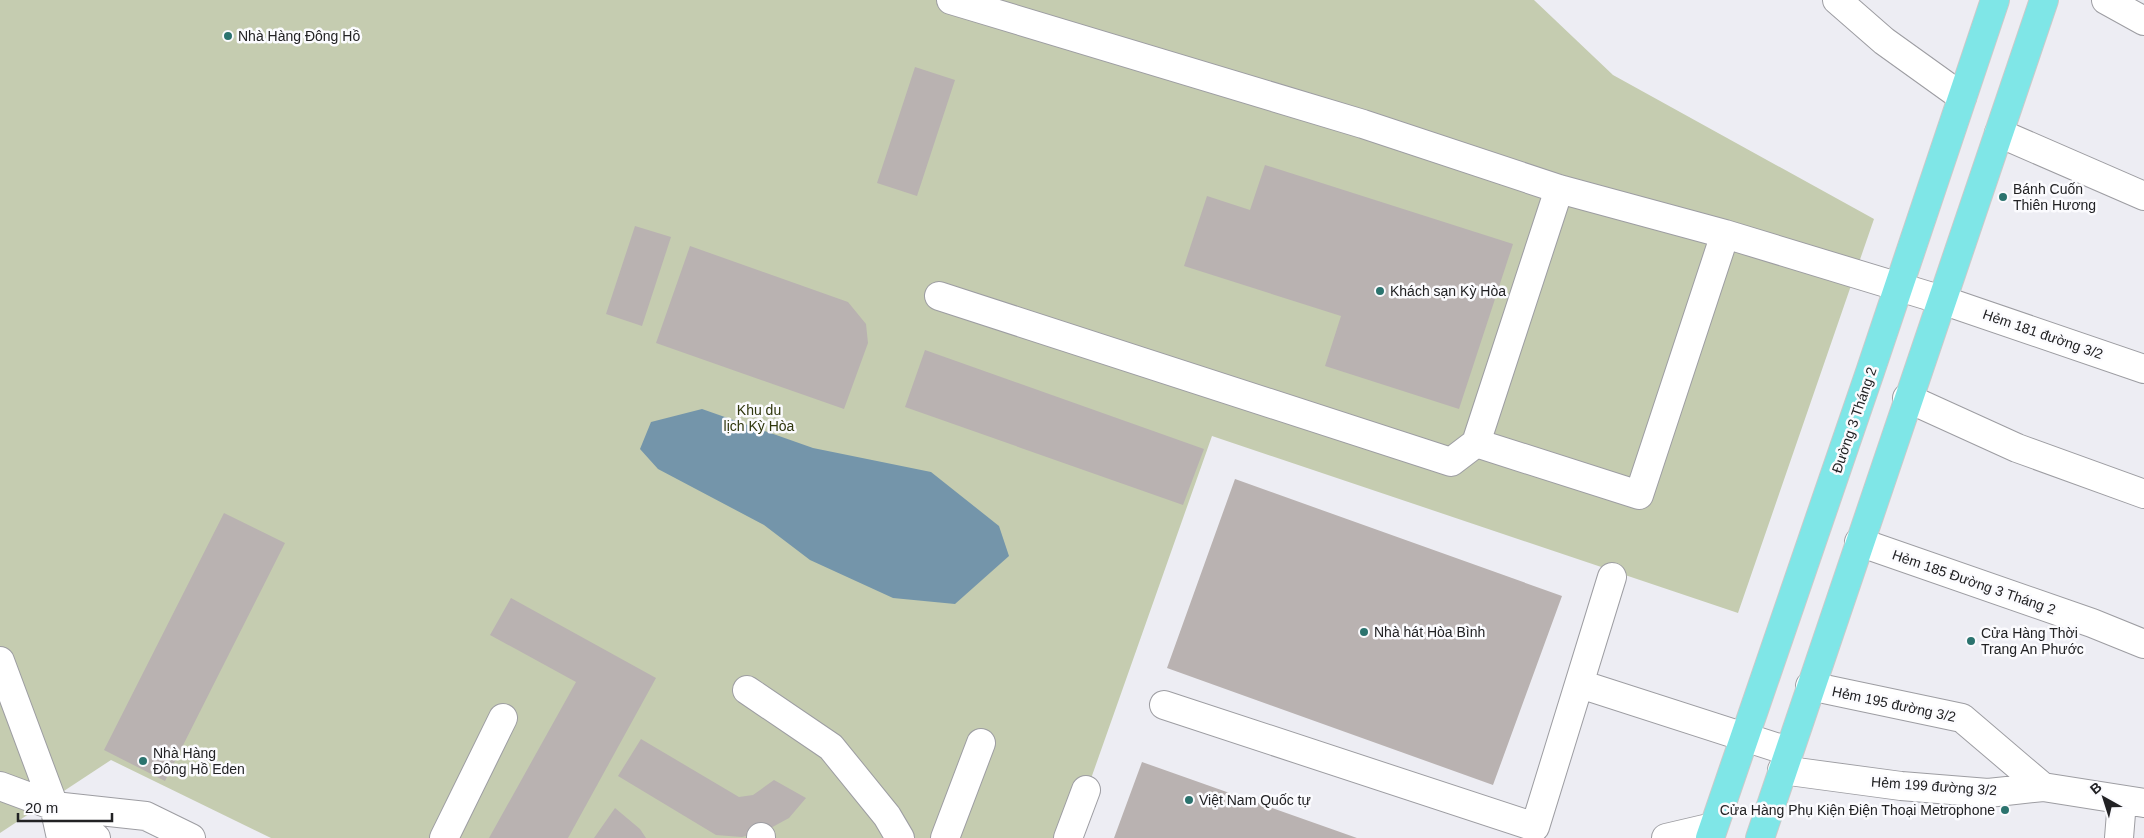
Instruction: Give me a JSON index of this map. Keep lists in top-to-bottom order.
{
  "streets": {
    "main road": ["Đường 3 Tháng 2"],
    "street": [
      "Hẻm 181 đường 3/2",
      "Hẻm 185 Đường 3 Tháng 2",
      "Hẻm 195 đường 3/2",
      "Hẻm 199 đường 3/2"
    ]
  },
  "crossings": [
    ["Hẻm 181 đường 3/2", "Đường 3 Tháng 2"],
    ["Đường 3 Tháng 2", "Hẻm 199 đường 3/2"],
    ["Hẻm 195 đường 3/2", "Hẻm 199 đường 3/2"]
  ],
  "parks": ["Khu du lịch Kỳ Hòa"],
  "places": [
    "Nhà Hàng Đông Hồ",
    "Bánh Cuốn Thiên Hương",
    "Khách sạn Kỳ Hòa",
    "Nhà hát Hòa Bình",
    "Cửa Hàng Thời Trang An Phước",
    "Nhà Hàng Đông Hồ Eden",
    "Việt Nam Quốc tự",
    "Cửa Hàng Phụ Kiện Điện Thoại Metrophone"
  ],
  "scale_bar": "20 m",
  "north": "top left"
}
